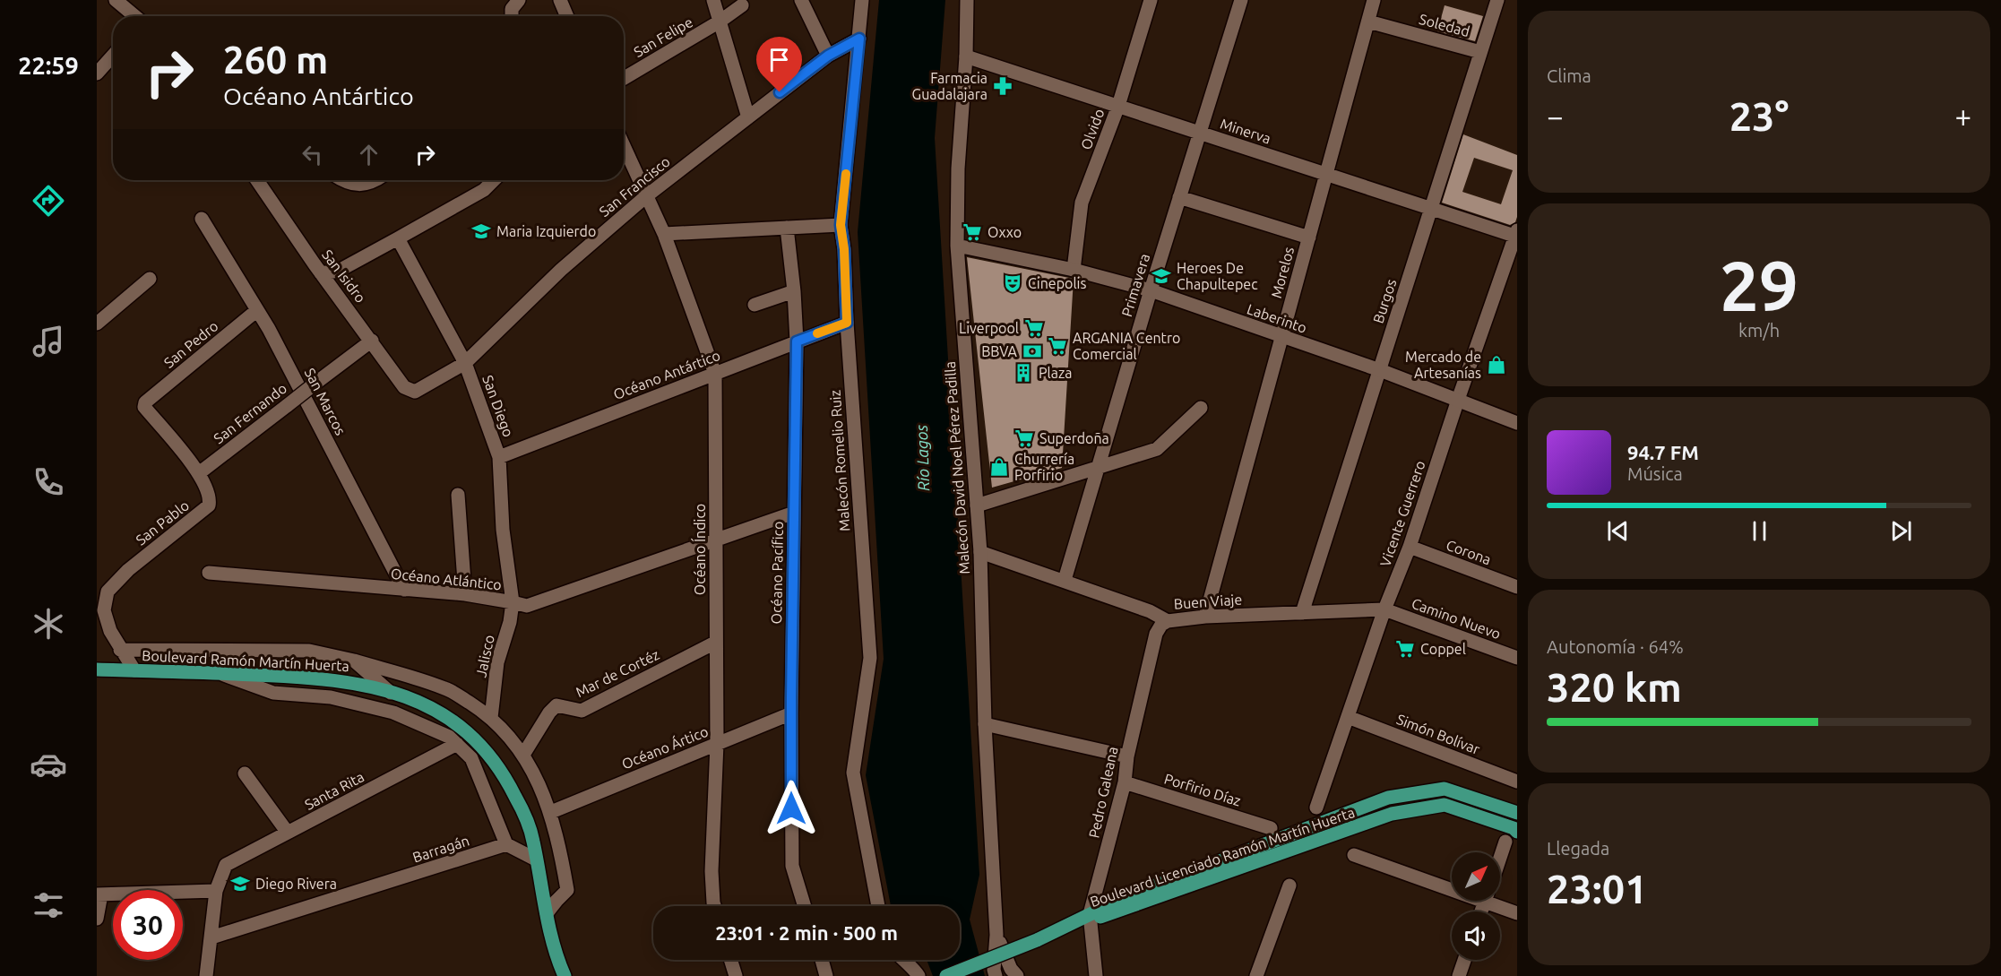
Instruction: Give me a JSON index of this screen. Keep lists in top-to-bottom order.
{
  "streets": {
    "main road": ["Boulevard Ramón Martín Huerta", "Boulevard Licenciado Ramón Martín Huerta"],
    "street": [
      "Soledad",
      "San Felipe",
      "Olvido",
      "Minerva",
      "San Francisco",
      "Morelos",
      "San Isidro",
      "Primavera",
      "Burgos",
      "Laberinto",
      "San Pedro",
      "Océano Antártico",
      "San Marcos",
      "San Diego",
      "San Fernando",
      "Malecón Romelio Ruiz",
      "Malecón David Noel Pérez Padilla",
      "Vicente Guerrero",
      "San Pablo",
      "Océano Índico",
      "Corona",
      "Océano Pacífico",
      "Océano Atlántico",
      "Buen Viaje",
      "Camino Nuevo",
      "Jalisco",
      "Mar de Cortéz",
      "Simón Bolívar",
      "Océano Ártico",
      "Porfirio Díaz",
      "Santa Rita",
      "Pedro Galeana",
      "Barragán"
    ]
  },
  "crossings": [
    ["Soledad", "Morelos"],
    ["Soledad", "Burgos"],
    ["Olvido", "Minerva"],
    ["Olvido", "Laberinto"],
    ["Minerva", "Morelos"],
    ["Minerva", "Primavera"],
    ["Minerva", "Burgos"],
    ["Minerva", "Malecón David Noel Pérez Padilla"],
    ["Minerva", "Vicente Guerrero"],
    ["San Francisco", "San Isidro"],
    ["San Francisco", "San Diego"],
    ["San Francisco", "Malecón Romelio Ruiz"],
    ["San Francisco", "Océano Índico"],
    ["Morelos", "Laberinto"],
    ["Morelos", "Buen Viaje"],
    ["San Isidro", "San Fernando"],
    ["Primavera", "Laberinto"],
    ["Primavera", "Buen Viaje"],
    ["Burgos", "Laberinto"],
    ["Burgos", "Buen Viaje"],
    ["Laberinto", "Malecón David Noel Pérez Padilla"],
    ["Laberinto", "Vicente Guerrero"],
    ["San Pedro", "San Marcos"],
    ["San Pedro", "San Pablo"],
    ["Océano Antártico", "San Diego"],
    ["Océano Antártico", "Malecón Romelio Ruiz"],
    ["Océano Antártico", "Océano Índico"],
    ["Océano Antártico", "Océano Pacífico"],
    ["San Marcos", "Océano Atlántico"],
    ["San Diego", "Océano Atlántico"],
    ["San Diego", "Jalisco"],
    ["San Fernando", "San Pablo"],
    ["Malecón David Noel Pérez Padilla", "Buen Viaje"],
    ["Vicente Guerrero", "Corona"],
    ["Vicente Guerrero", "Buen Viaje"],
    ["Vicente Guerrero", "Camino Nuevo"],
    ["Vicente Guerrero", "Simón Bolívar"],
    ["San Pablo", "Boulevard Ramón Martín Huerta"],
    ["Océano Índico", "Océano Atlántico"],
    ["Océano Índico", "Mar de Cortéz"],
    ["Océano Índico", "Océano Ártico"],
    ["Océano Pacífico", "Océano Atlántico"],
    ["Océano Pacífico", "Océano Ártico"],
    ["Océano Atlántico", "Jalisco"],
    ["Buen Viaje", "Camino Nuevo"],
    ["Buen Viaje", "Pedro Galeana"],
    ["Porfirio Díaz", "Pedro Galeana"],
    ["Pedro Galeana", "Boulevard Licenciado Ramón Martín Huerta"]
  ],
  "water": ["Río Lagos"],
  "places": {
    "pharmacy": ["Farmacia Guadalajara"],
    "school or university": ["Maria Izquierdo", "Heroes De Chapultepec", "Diego Rivera"],
    "supermarket": [
      "Oxxo",
      "Liverpool",
      "ARGANIA Centro Comercial",
      "Superdoña",
      "Coppel"
    ],
    "theatre": ["Cinepolis"],
    "bank": ["BBVA"],
    "shop": ["Mercado de Artesanías", "Churrería Porfirio"],
    "building": ["Plaza"]
  },
  "north": "top right",
  "page": {
    "tabs": "22:59",
    "tile": [
      "Clima",
      ["29", "km/h"],
      ["Autonomía · 64%", "320 km"],
      ["Llegada", "23:01"]
    ],
    "turn": ["260 m", "Océano Antártico"],
    "heat": ["−", "23°", "+"],
    "song": ["94.7 FM", "Música"],
    "limit": "30",
    "trip": "23:01 · 2 min · 500 m"
  }
}
